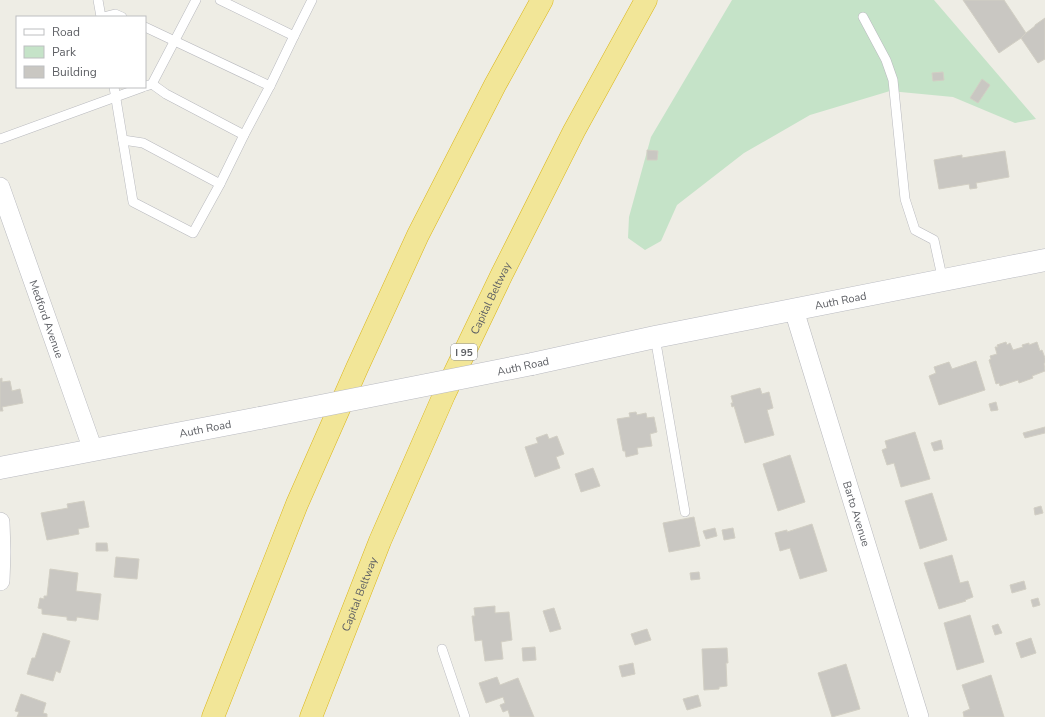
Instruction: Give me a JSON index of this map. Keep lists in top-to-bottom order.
{
  "streets": {
    "highway": ["Capital Beltway", "I 95"],
    "main road": ["Auth Road"],
    "street": ["Medford Avenue", "Barto Avenue"]
  },
  "crossings": [
    ["Auth Road", "Medford Avenue"],
    ["Auth Road", "Barto Avenue"]
  ],
  "legend": ["Road", "Park", "Building"]
}
